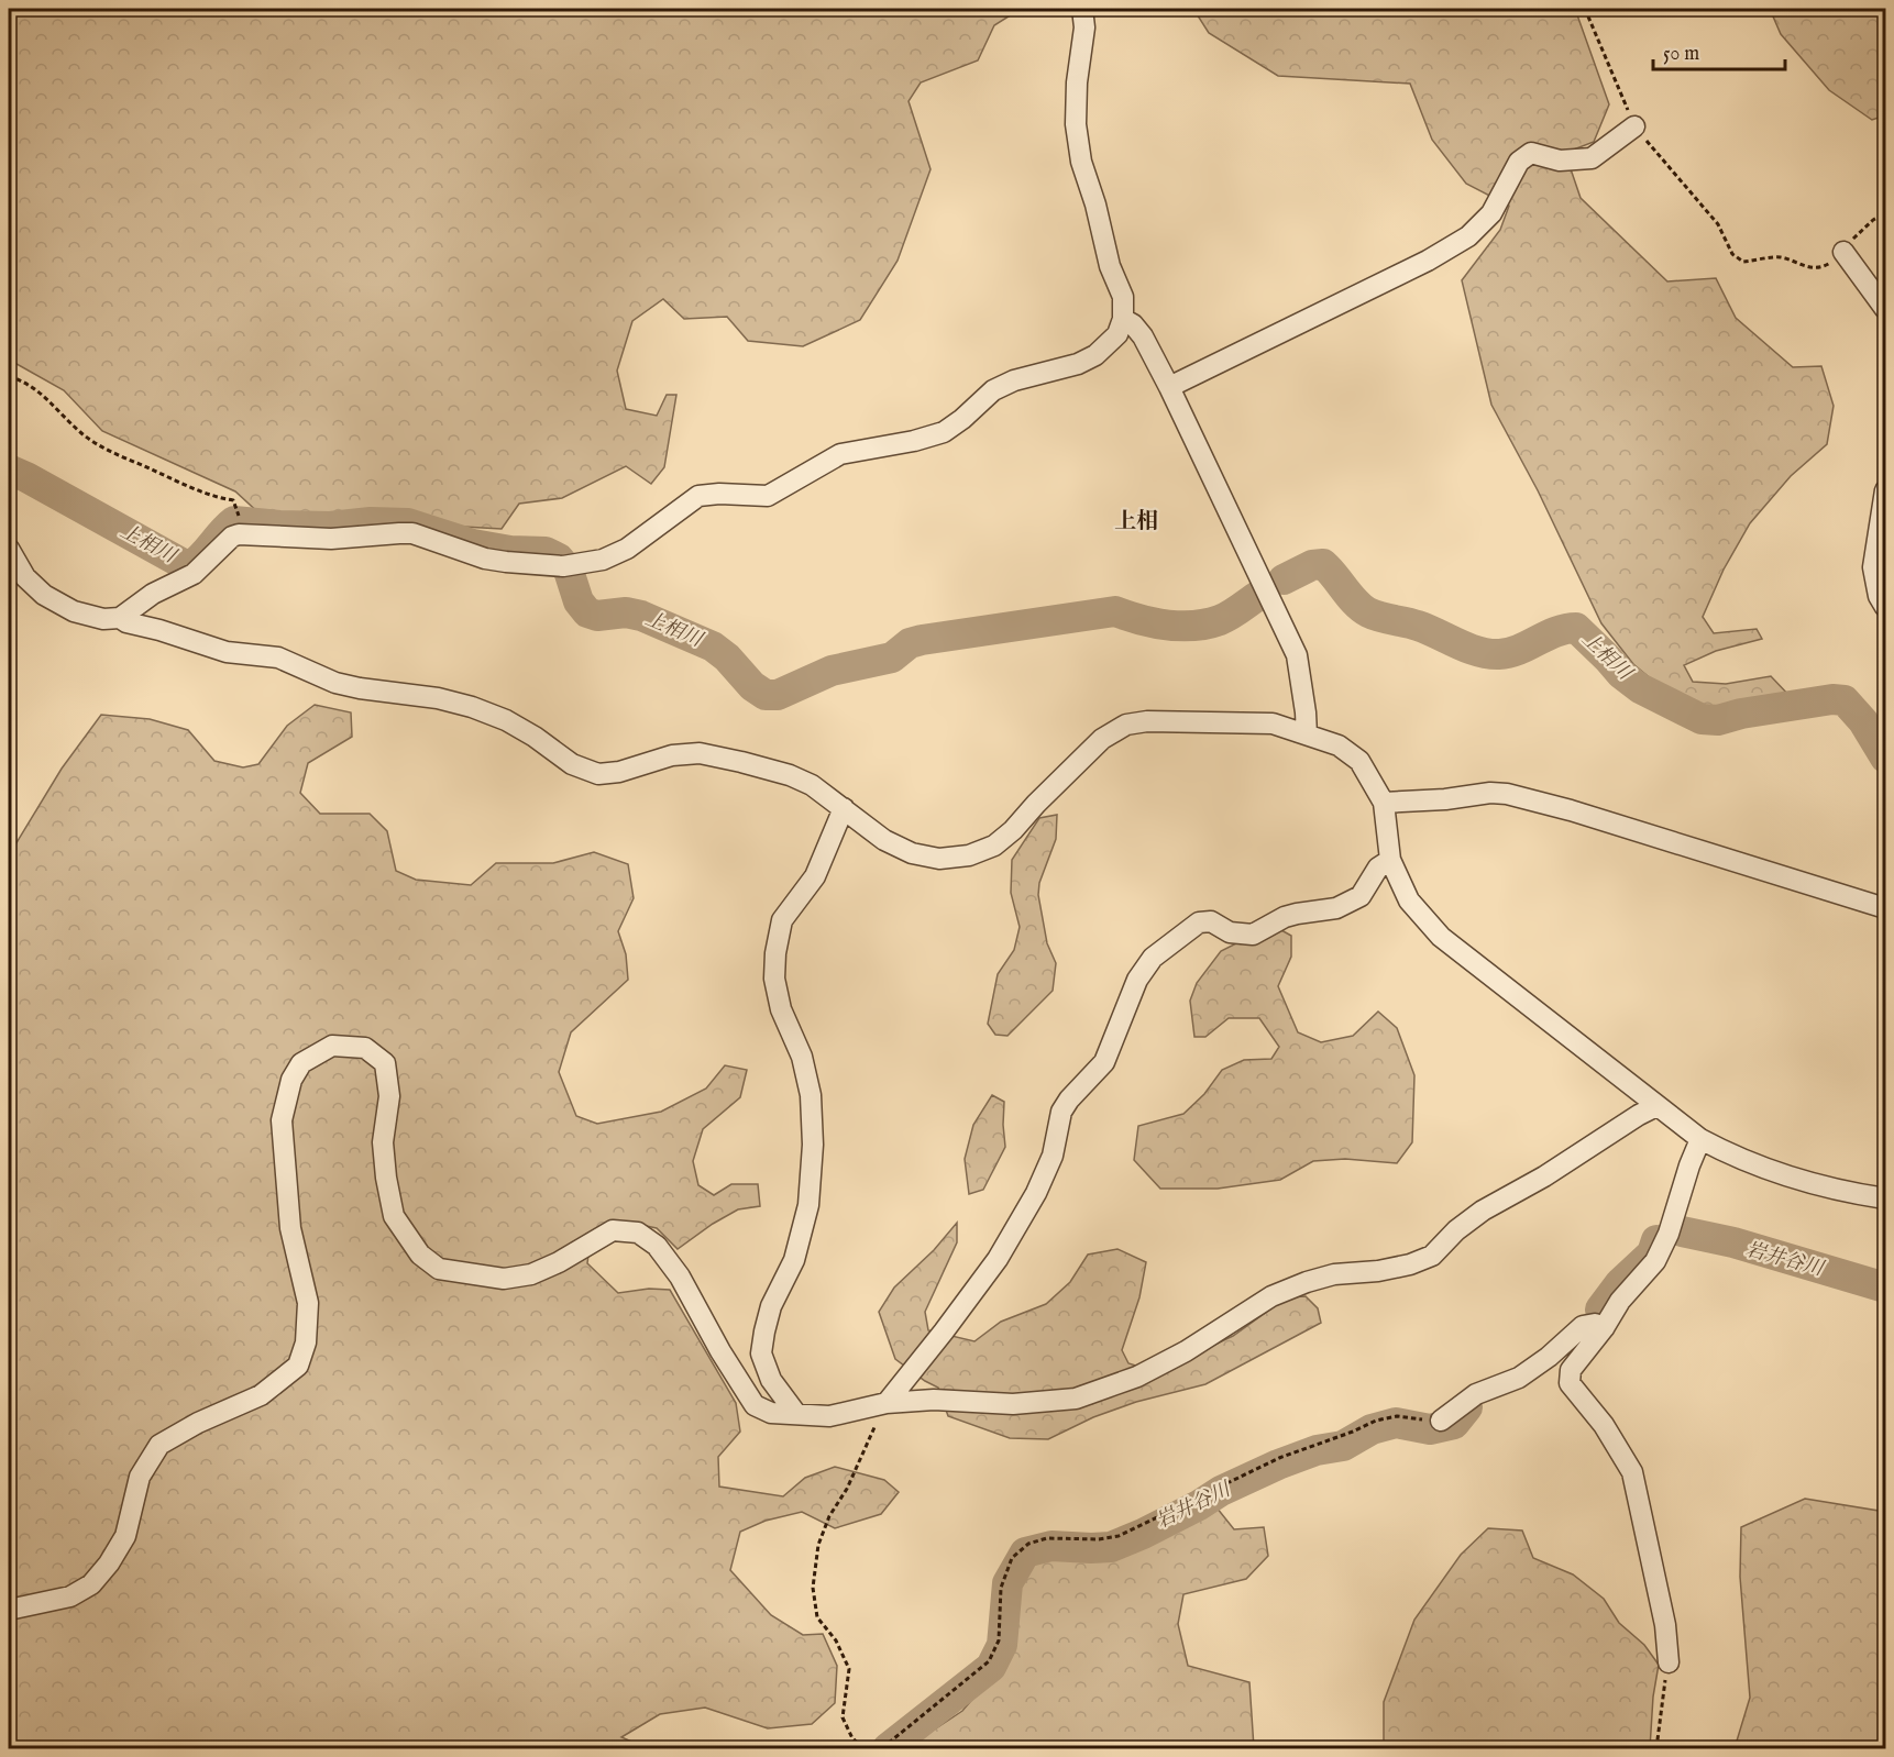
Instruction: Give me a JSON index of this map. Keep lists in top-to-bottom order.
{
  "districts": ["上相"],
  "water": ["上相川", "岩井谷川"],
  "scale_bar": "50 m"
}
